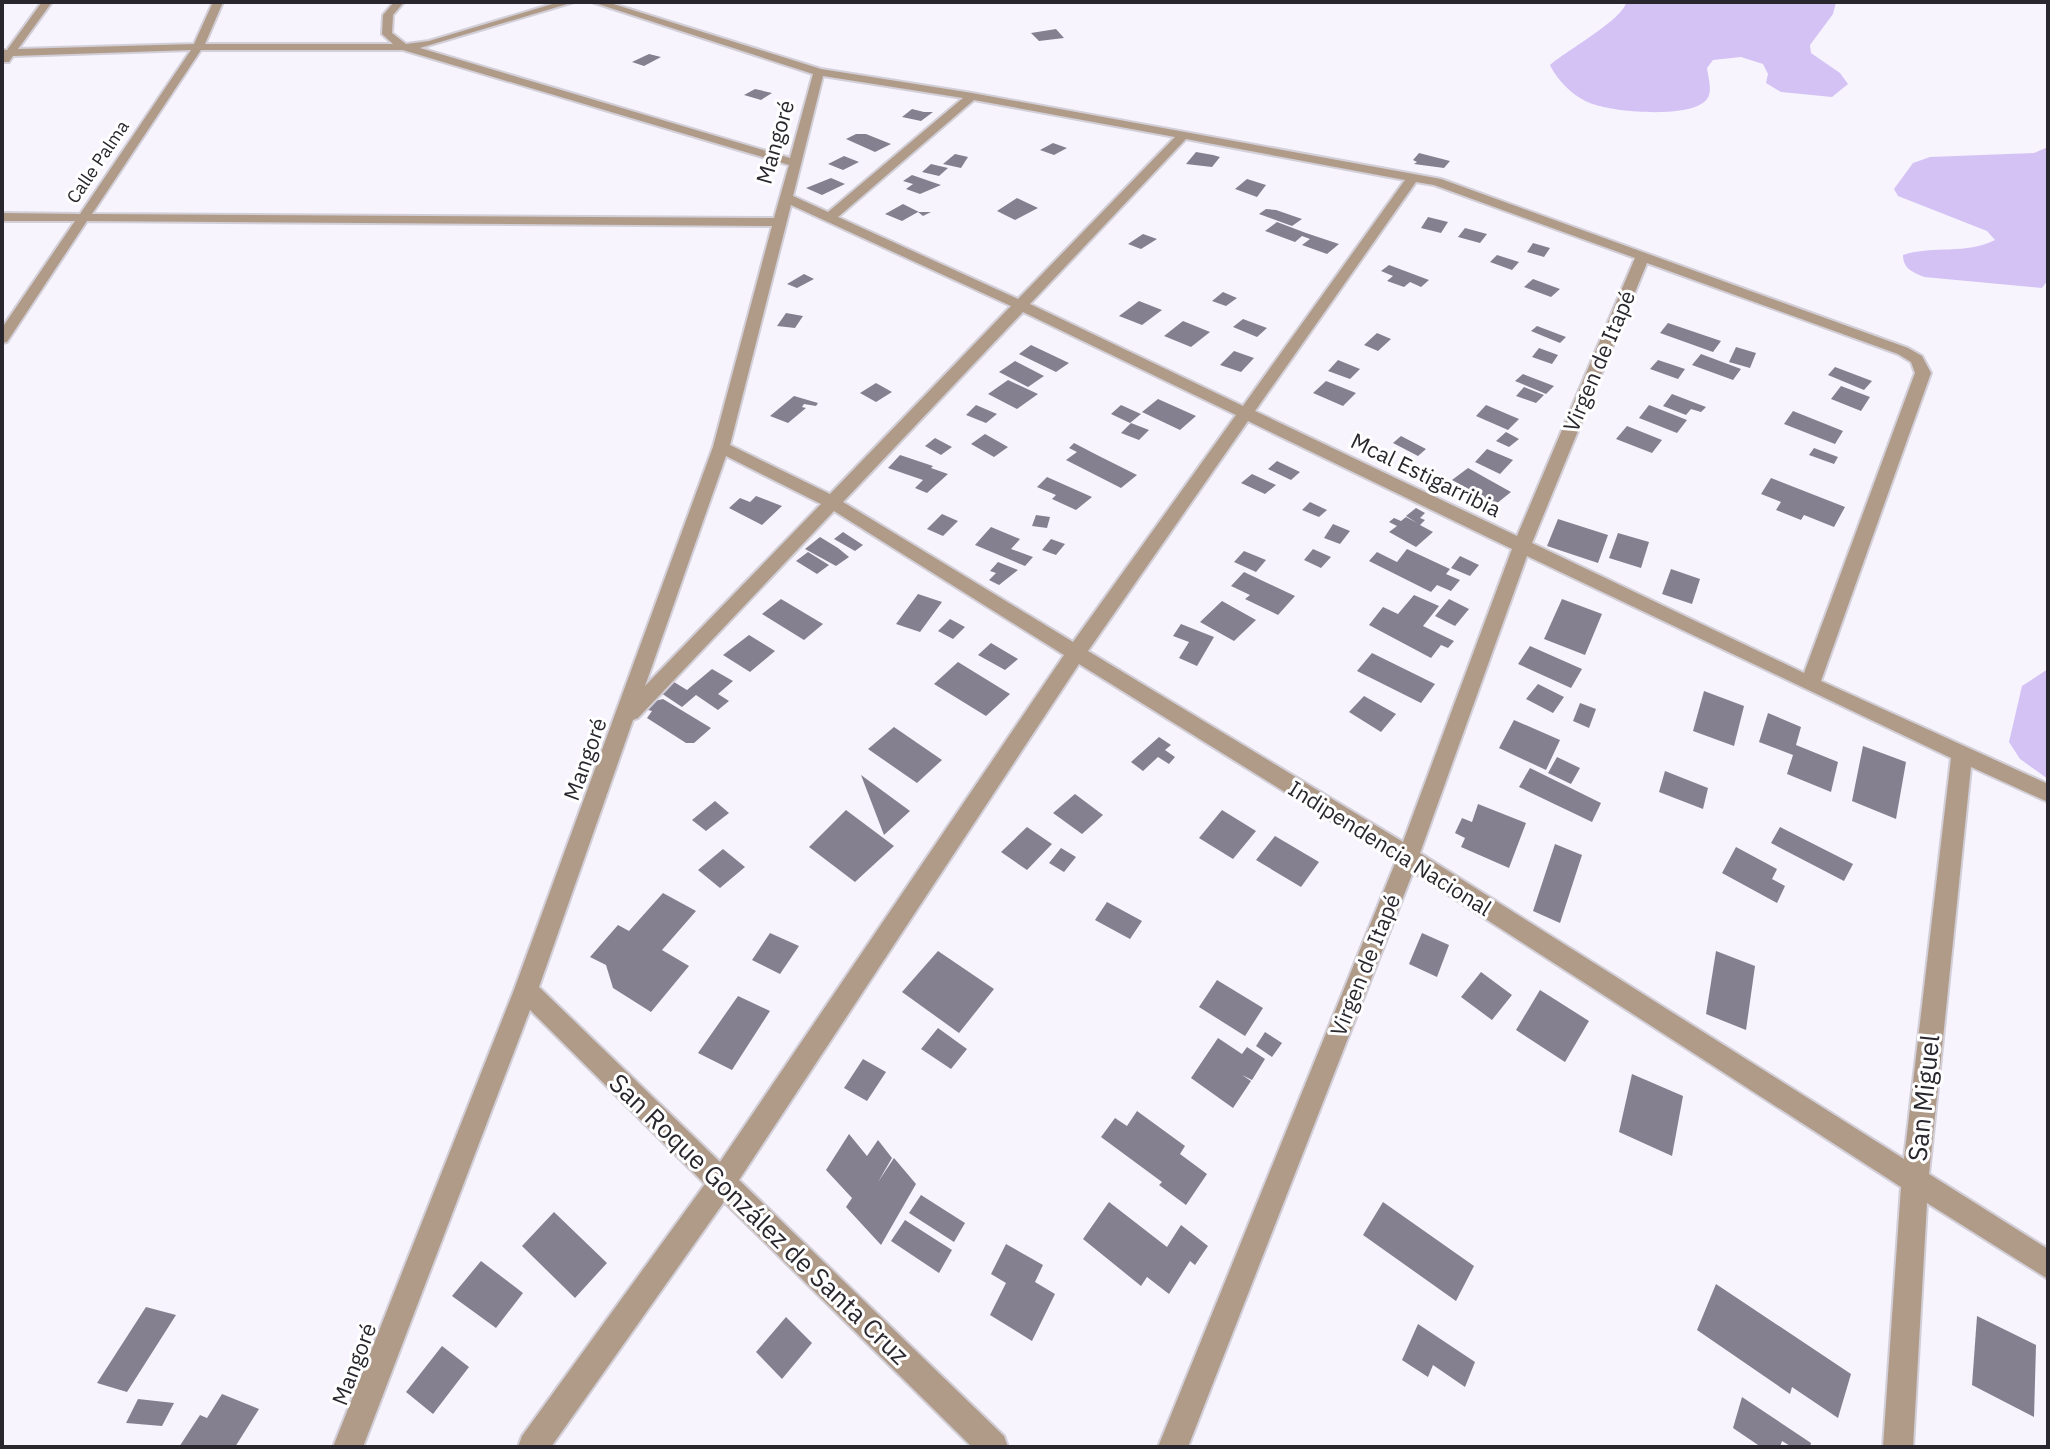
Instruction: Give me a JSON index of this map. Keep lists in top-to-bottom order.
{
  "streets": {
    "street": [
      "Mangoré",
      "Calle Palma",
      "Virgen de Itapé",
      "Mcal Estigarribia",
      "Indipendencia Nacional",
      "San Miguel",
      "San Roque González de Santa Cruz"
    ]
  },
  "crossings": [
    ["Mangoré", "Mcal Estigarribia"],
    ["Mangoré", "Indipendencia Nacional"],
    ["Mangoré", "San Roque González de Santa Cruz"],
    ["Virgen de Itapé", "Mcal Estigarribia"],
    ["Virgen de Itapé", "Indipendencia Nacional"],
    ["Mcal Estigarribia", "San Miguel"],
    ["Indipendencia Nacional", "San Miguel"]
  ]
}
